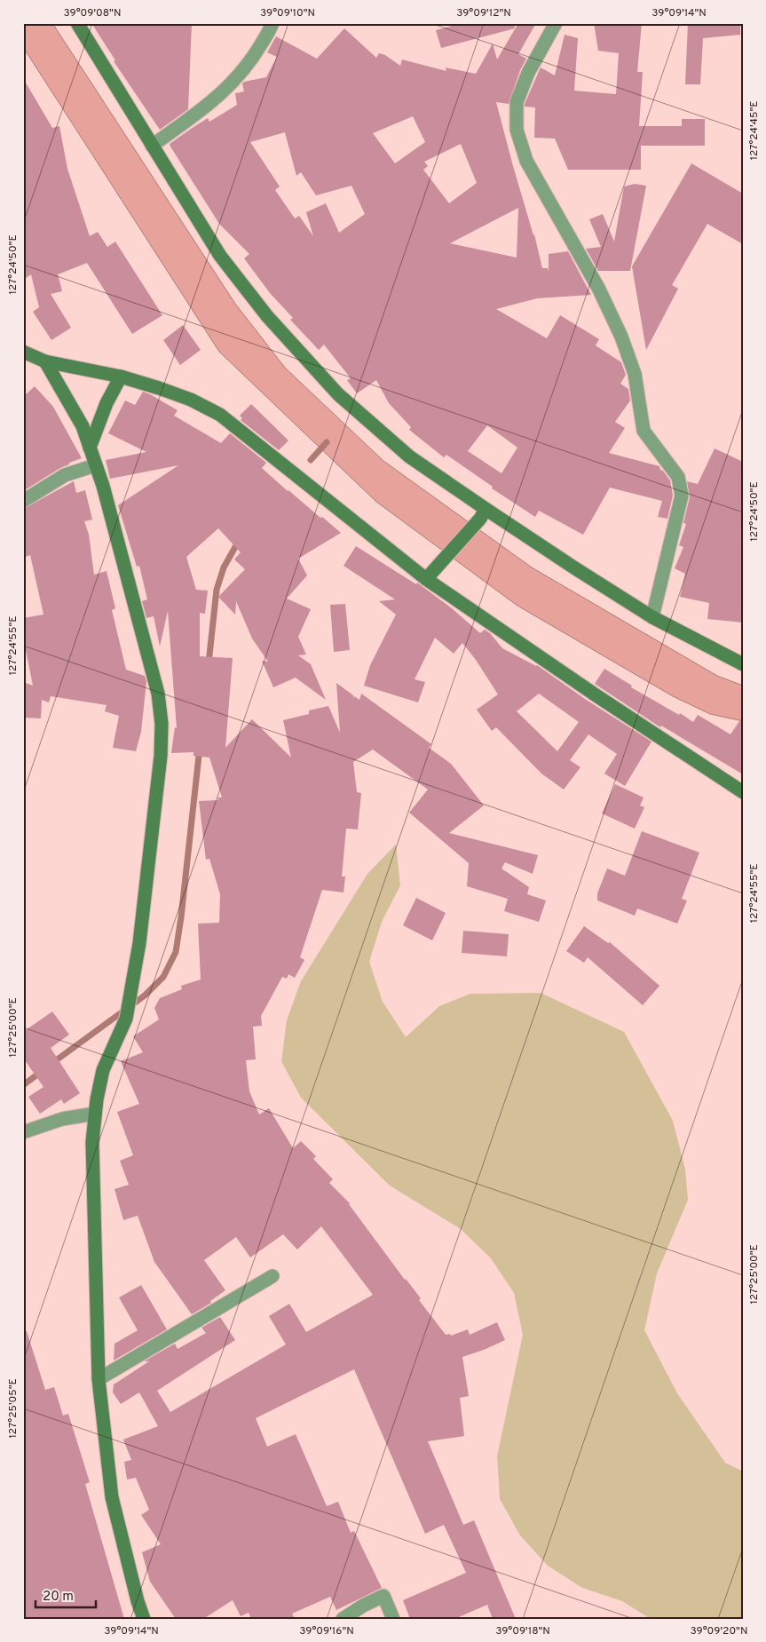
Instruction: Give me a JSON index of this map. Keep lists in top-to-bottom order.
{
  "scale_bar": "20 m",
  "coordinates": [
    "39°09'08\"N",
    "39°09'10\"N",
    "39°09'12\"N",
    "39°09'14\"N",
    "127°24'45\"E",
    "127°24'50\"E",
    "127°24'55\"E",
    "127°25'00\"E",
    "127°25'05\"E",
    "39°09'16\"N",
    "39°09'18\"N",
    "39°09'20\"N"
  ]
}
